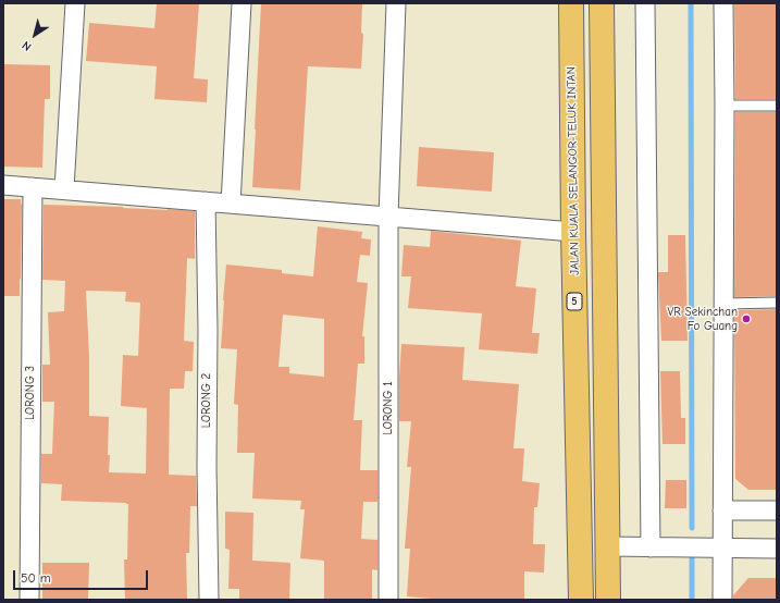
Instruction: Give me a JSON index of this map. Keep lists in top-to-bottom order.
{
  "streets": {
    "highway": ["JALAN KUALA SELANGOR-TELUK INTAN", "5"],
    "street": ["LORONG 3", "LORONG 2", "LORONG 1"]
  },
  "places": ["VR Sekinchan Fo Guang"],
  "scale_bar": "50 m",
  "north": "bottom left"
}
